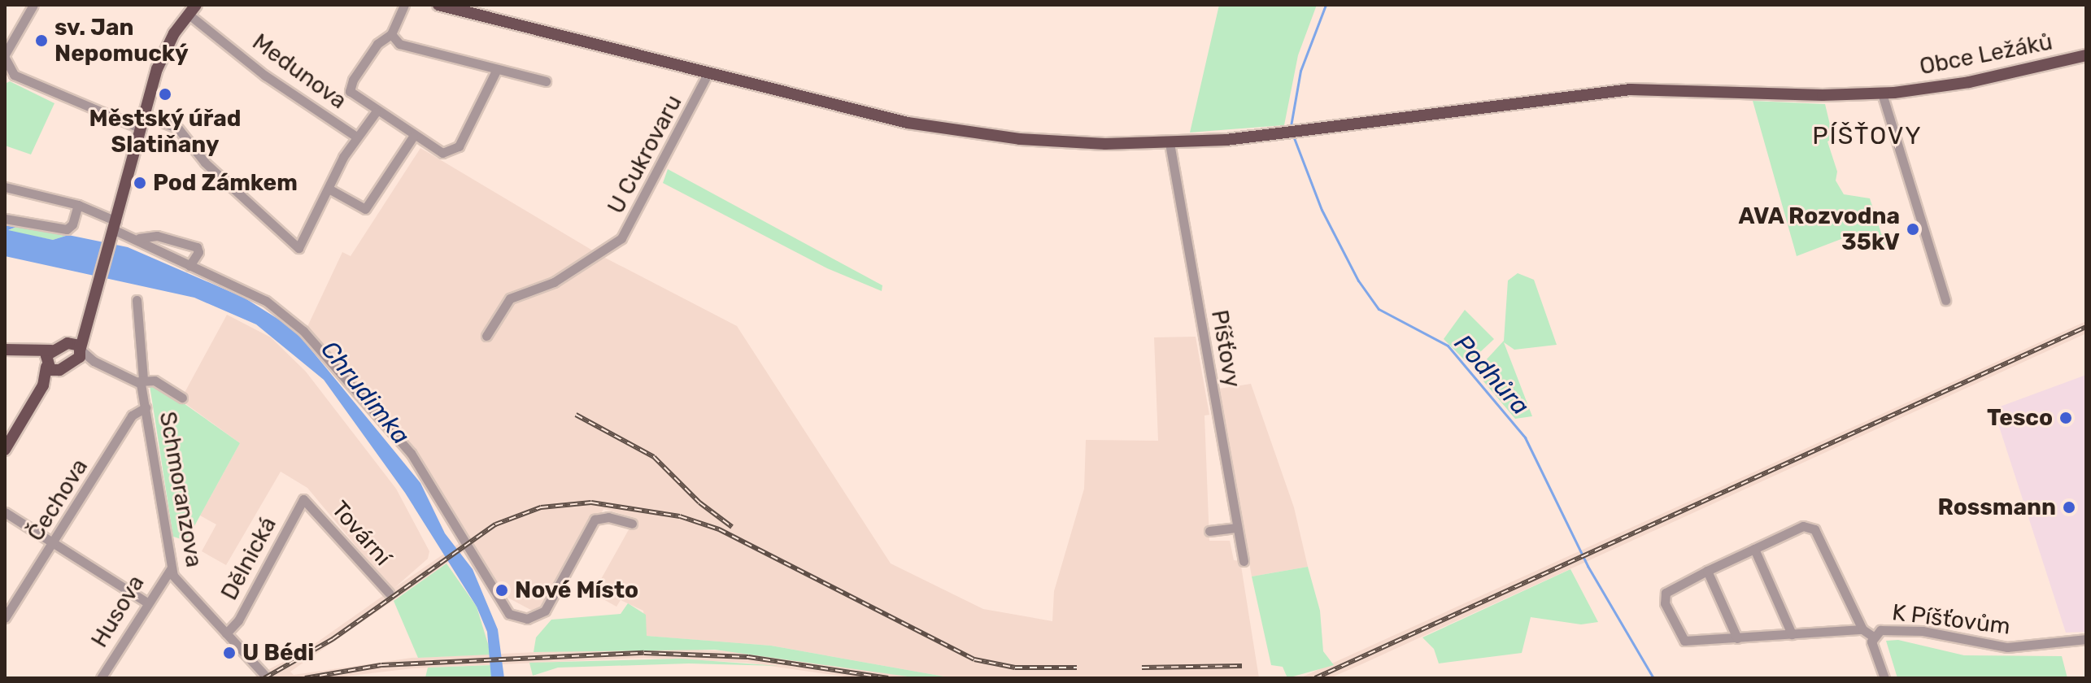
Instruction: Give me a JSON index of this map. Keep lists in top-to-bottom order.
{
  "streets": {
    "main road": ["Obce Ležáků"],
    "street": [
      "Medunova",
      "U Cukrovaru",
      "Píšťovy",
      "Schmoranzova",
      "Čechova",
      "Tovární",
      "Dělnická",
      "Husova",
      "K Píšťovům"
    ]
  },
  "crossings": [
    ["Obce Ležáků", "U Cukrovaru"],
    ["Obce Ležáků", "Píšťovy"],
    ["Schmoranzova", "Čechova"],
    ["Schmoranzova", "Dělnická"],
    ["Schmoranzova", "Husova"],
    ["Tovární", "Dělnická"]
  ],
  "districts": ["PÍŠŤOVY"],
  "water": ["Podhůra", "Chrudimka"],
  "places": [
    "sv. Jan Nepomucký",
    "Městský úřad Slatiňany",
    "Pod Zámkem",
    "AVA Rozvodna 35kV",
    "Tesco",
    "Rossmann",
    "Nové Místo",
    "U Bédi"
  ]
}
